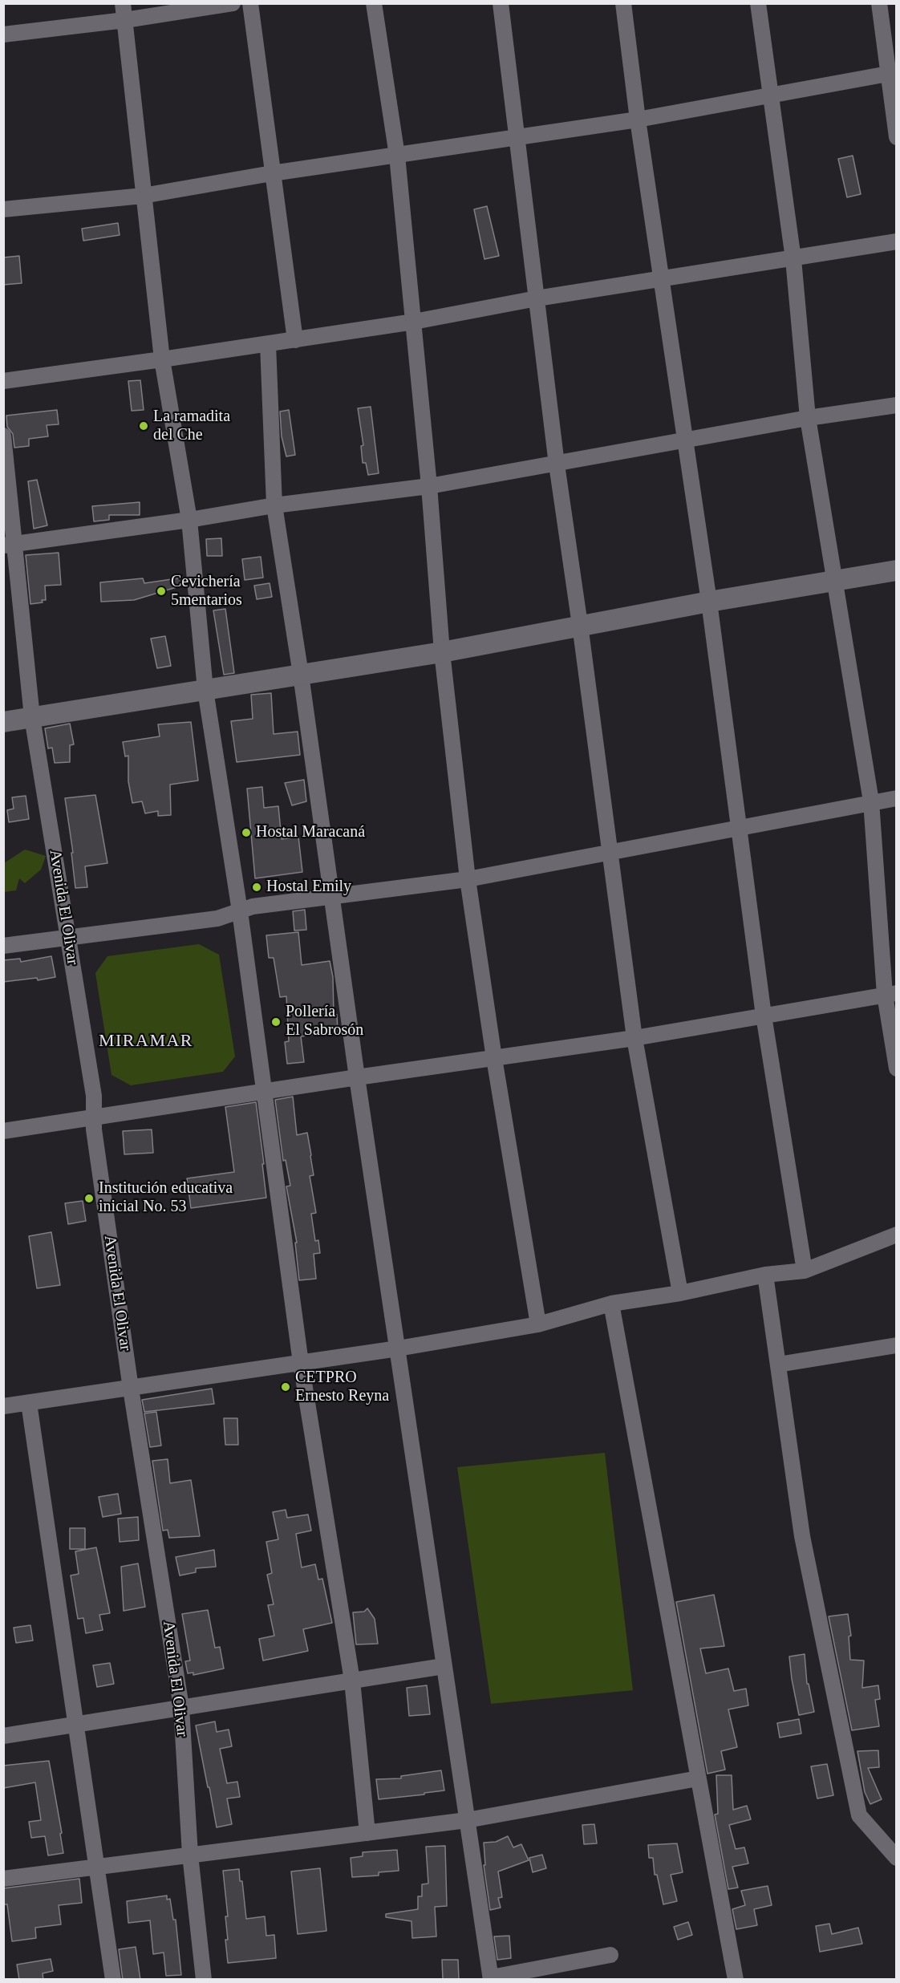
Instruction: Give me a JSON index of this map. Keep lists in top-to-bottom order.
{
  "streets": {
    "street": ["Avenida El Olivar"]
  },
  "districts": ["MIRAMAR"],
  "places": [
    "La ramadita del Che",
    "Cevichería 5mentarios",
    "Hostal Maracaná",
    "Hostal Emily",
    "Pollería El Sabrosón",
    "Institución educativa inicial No. 53",
    "CETPRO Ernesto Reyna"
  ]
}
